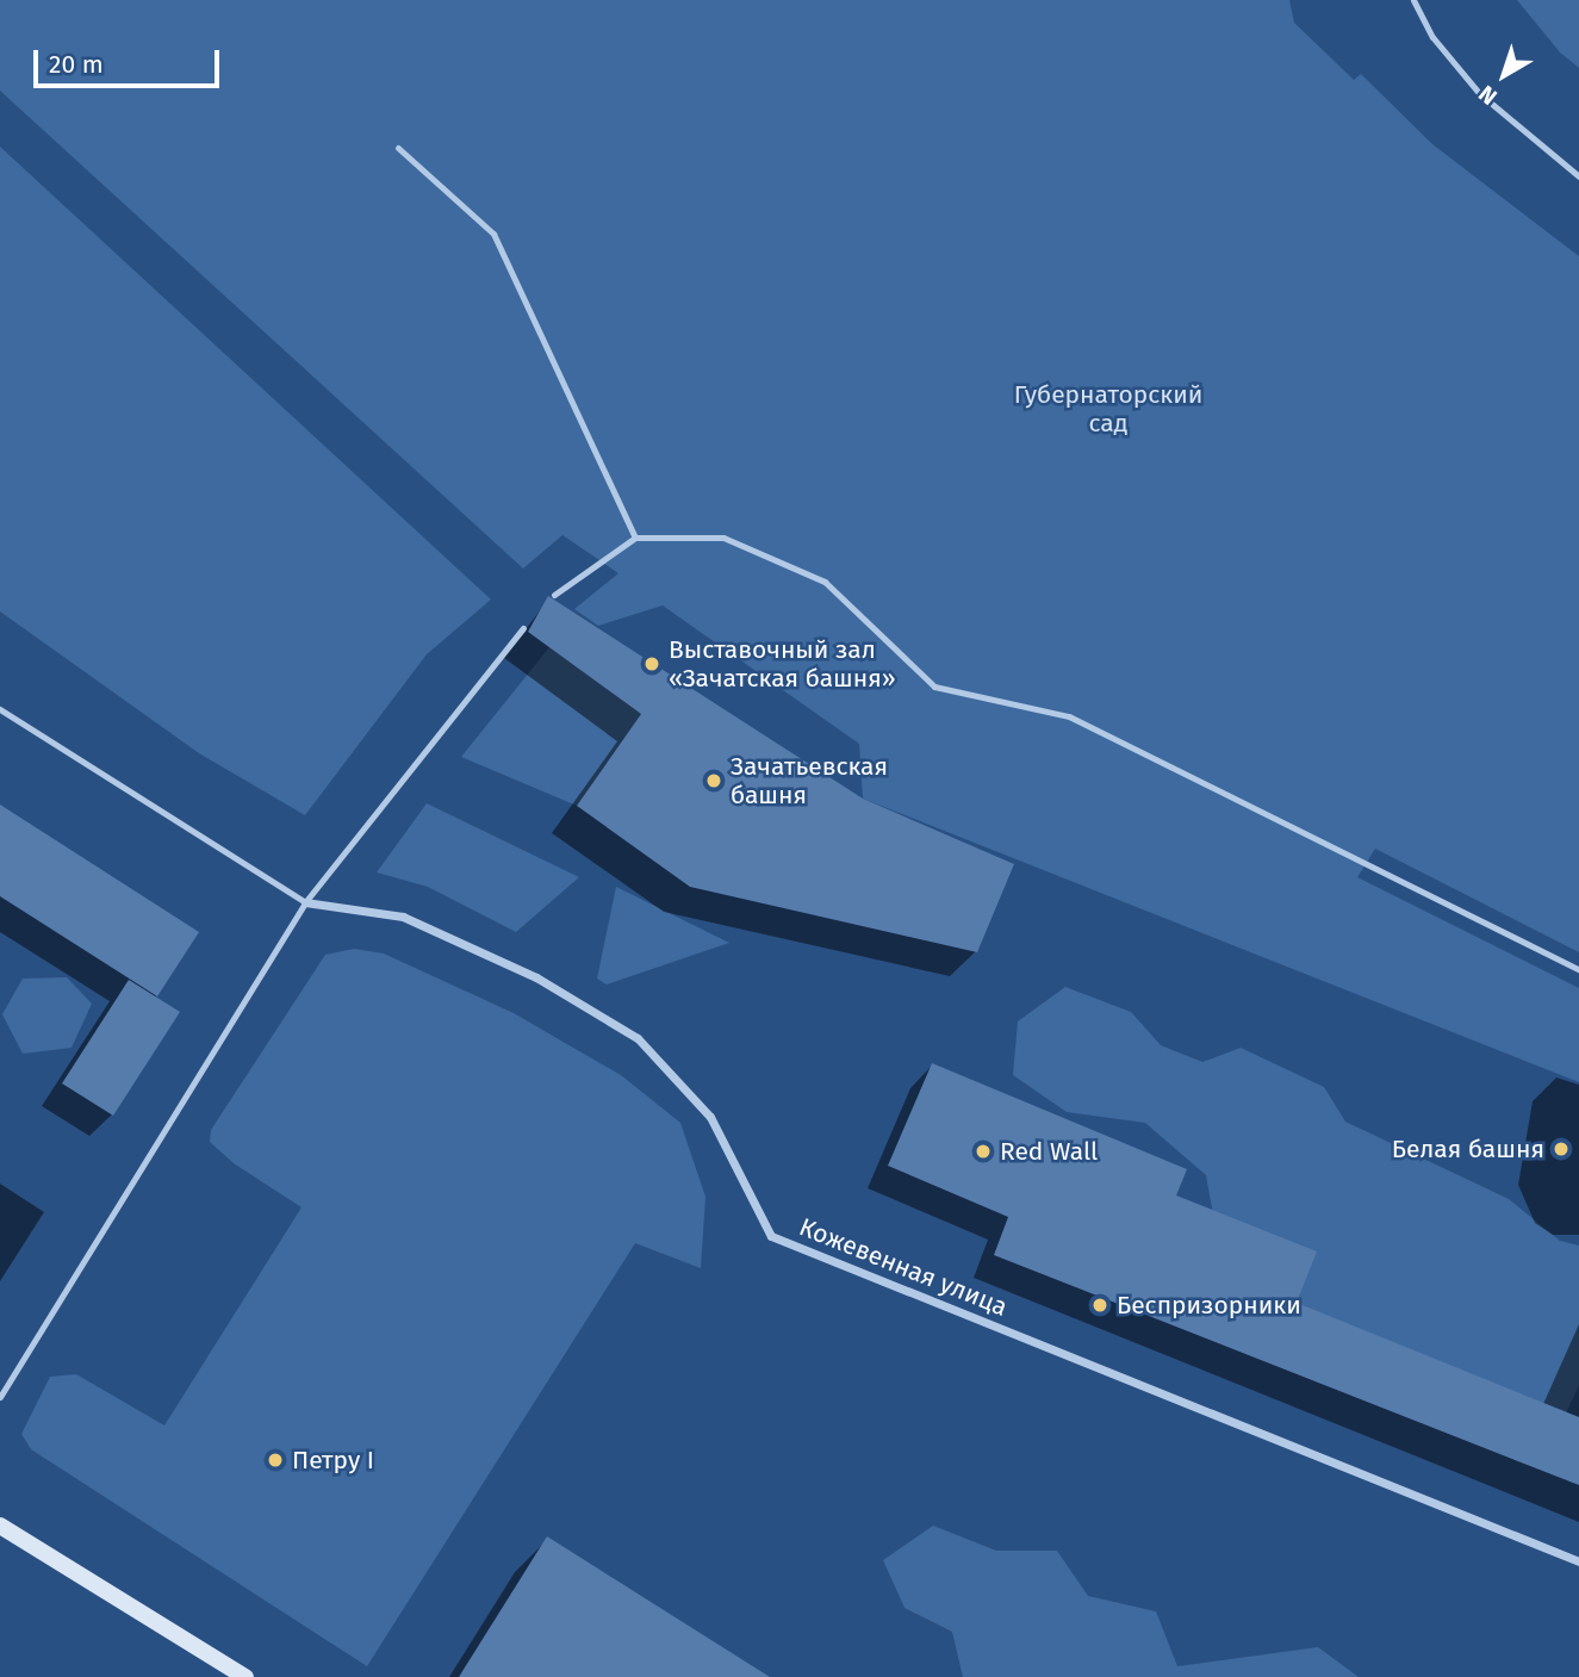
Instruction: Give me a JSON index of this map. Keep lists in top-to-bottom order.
{
  "streets": {
    "street": ["Кожевенная улица"]
  },
  "parks": ["Губернаторский сад"],
  "places": [
    "Выставочный зал «Зачатская башня»",
    "Зачатьевская башня",
    "Белая башня",
    "Red Wall",
    "Беспризорники",
    "Петру I"
  ],
  "scale_bar": "20 m",
  "north": "bottom left"
}
